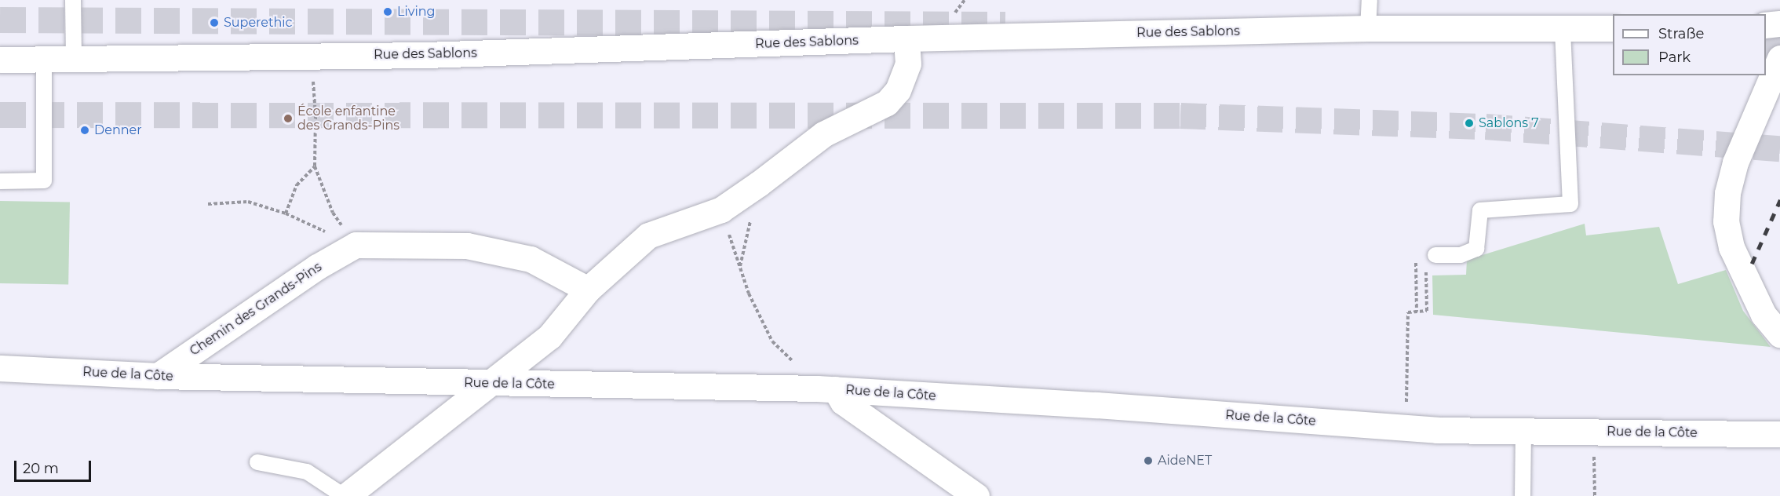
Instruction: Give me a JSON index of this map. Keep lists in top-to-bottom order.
{
  "streets": {
    "street": ["Rue des Sablons", "Chemin des Grands-Pins", "Rue de la Côte"]
  },
  "crossings": [
    ["Chemin des Grands-Pins", "Rue de la Côte"]
  ],
  "places": [
    "Living",
    "Superethic",
    "École enfantine des Grands-Pins",
    "Sablons 7",
    "Denner",
    "AideNET"
  ],
  "legend": ["Straße", "Park"],
  "scale_bar": "20 m"
}
